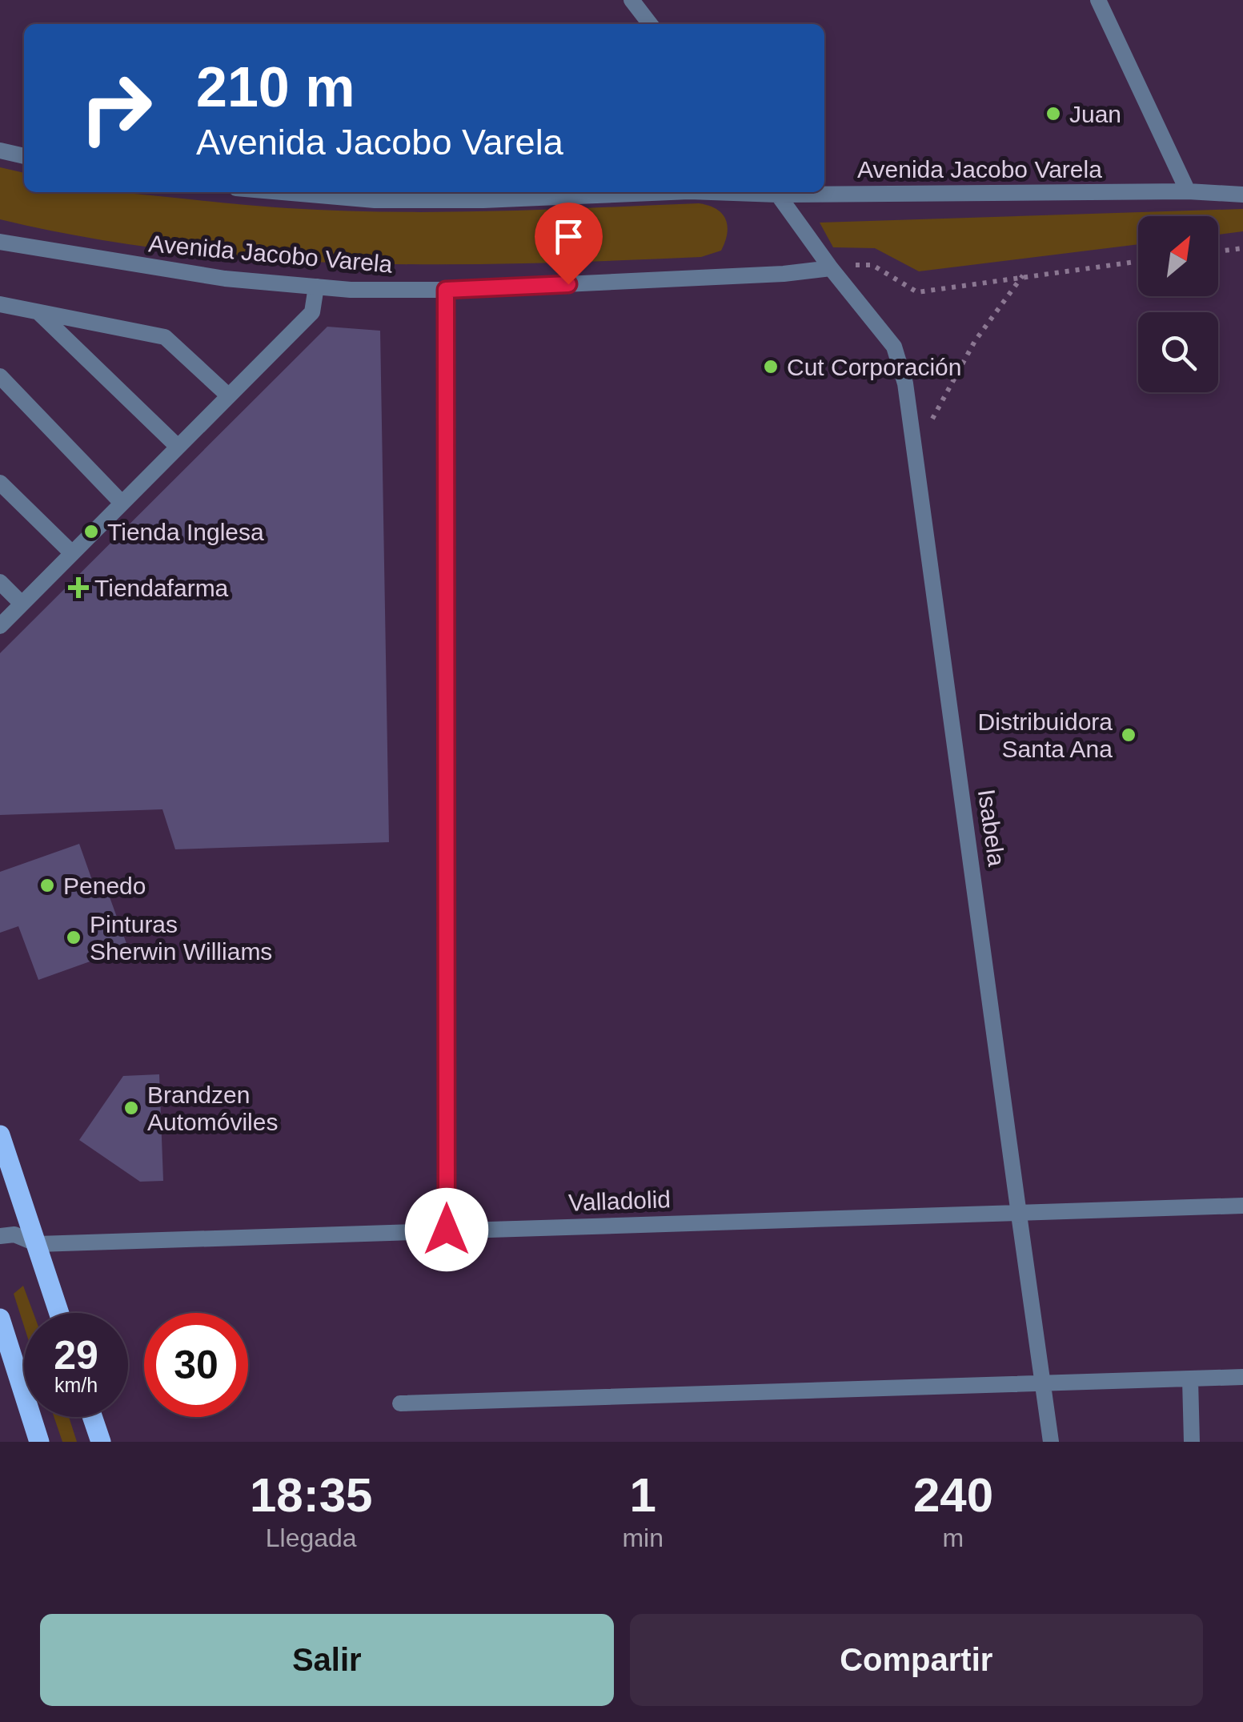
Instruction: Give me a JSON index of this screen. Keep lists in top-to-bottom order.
{
  "streets": {
    "street": ["Avenida Jacobo Varela", "Isabela", "Valladolid"]
  },
  "crossings": [
    ["Avenida Jacobo Varela", "Isabela"],
    ["Isabela", "Valladolid"]
  ],
  "places": {
    "other": [
      "Juan",
      "Cut Corporación",
      "Tienda Inglesa",
      "Distribuidora Santa Ana",
      "Penedo",
      "Pinturas Sherwin Williams",
      "Brandzen Automóviles"
    ],
    "health": ["Tiendafarma"]
  },
  "north": "top right",
  "page": {
    "turn": ["210 m", "Avenida Jacobo Varela"],
    "speed": "29 km/h",
    "limit": "30",
    "eta": [
      "18:35",
      "Llegada",
      "1",
      "min",
      "240",
      "m"
    ],
    "buttons": ["Salir", "Compartir"]
  }
}
